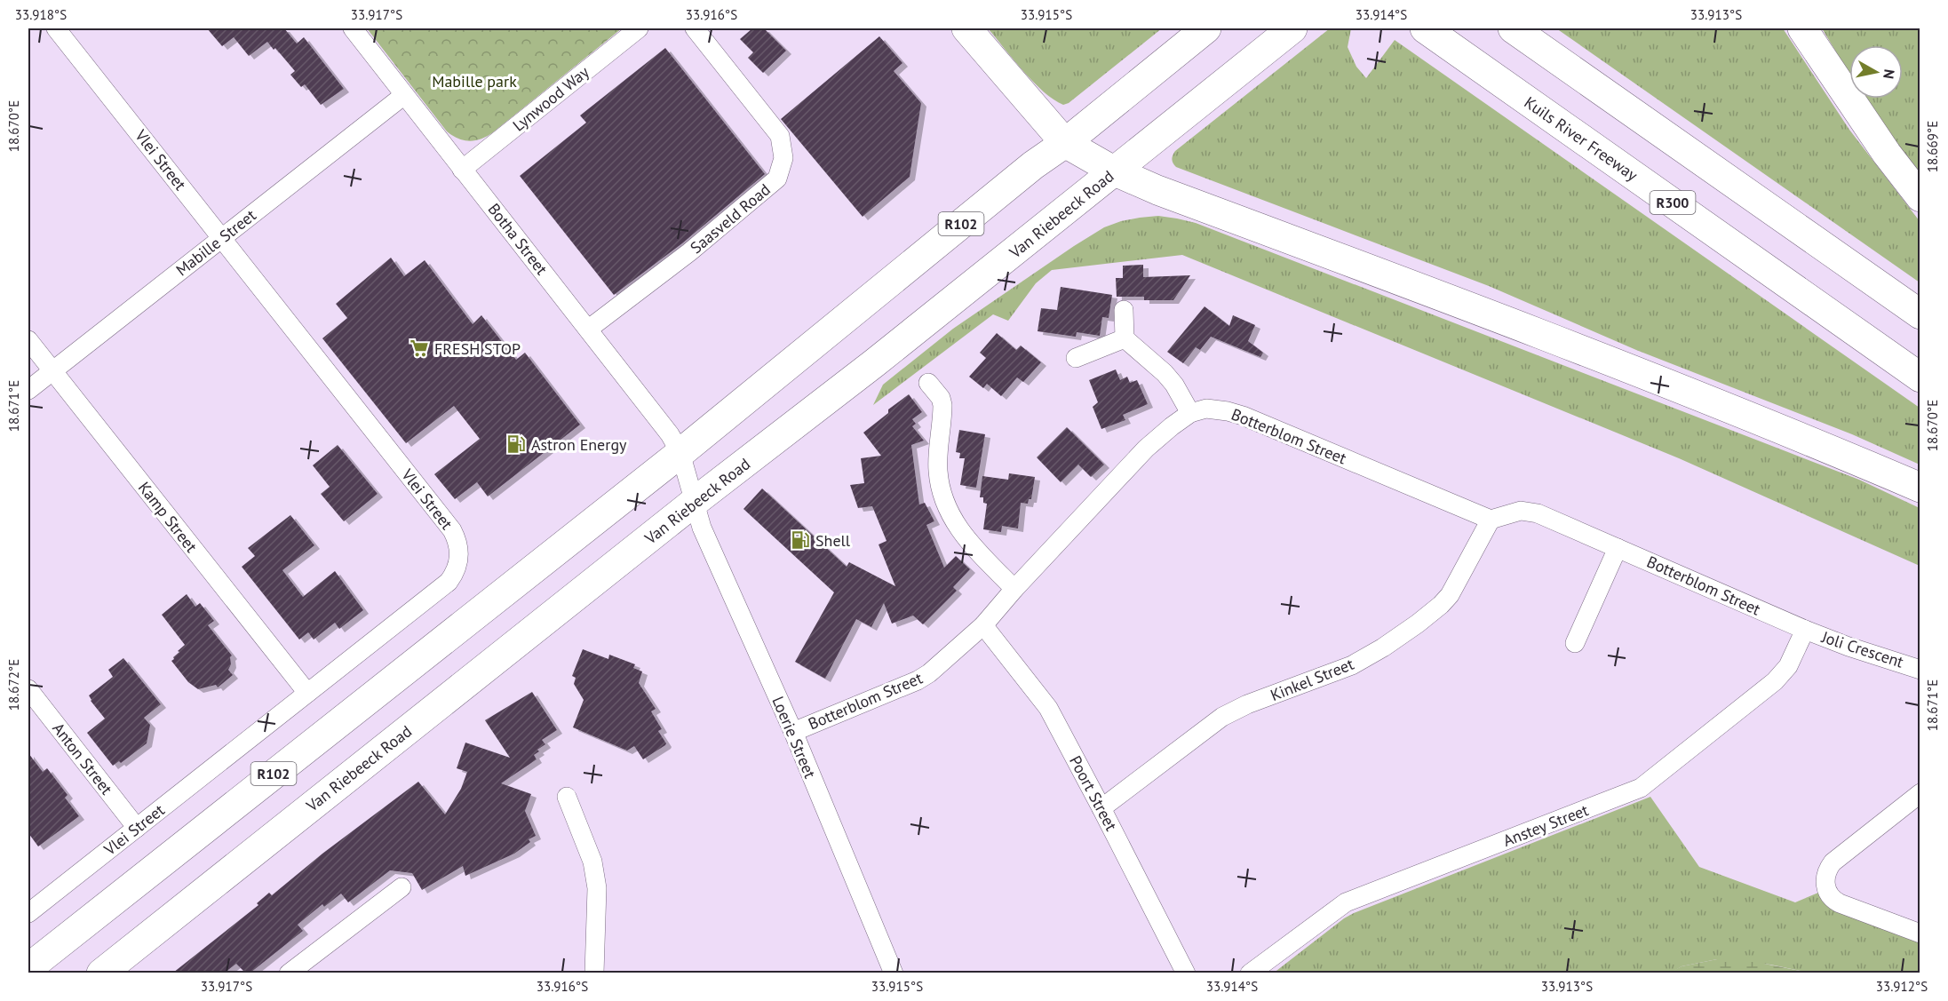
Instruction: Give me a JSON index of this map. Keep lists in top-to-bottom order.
{
  "streets": {
    "main road": [
      "Kuils River Freeway",
      "R300",
      "Van Riebeeck Road",
      "R102"
    ],
    "street": [
      "Lynwood Way",
      "Vlei Street",
      "Saasveld Road",
      "Botha Street",
      "Mabille Street",
      "Botterblom Street",
      "Kamp Street",
      "Joli Crescent",
      "Kinkel Street",
      "Loerie Street",
      "Anton Street",
      "Poort Street",
      "Anstey Street"
    ]
  },
  "crossings": [
    ["Lynwood Way", "Botha Street"],
    ["Vlei Street", "Mabille Street"],
    ["Vlei Street", "Kamp Street"],
    ["Vlei Street", "Anton Street"],
    ["Van Riebeeck Road", "Loerie Street"],
    ["Saasveld Road", "Botha Street"],
    ["R102", "Botha Street"],
    ["R102", "Loerie Street"],
    ["Botha Street", "Mabille Street"],
    ["Botha Street", "Loerie Street"],
    ["Mabille Street", "Kamp Street"],
    ["Botterblom Street", "Joli Crescent"],
    ["Botterblom Street", "Kinkel Street"],
    ["Botterblom Street", "Loerie Street"],
    ["Botterblom Street", "Poort Street"],
    ["Botterblom Street", "Anstey Street"],
    ["Joli Crescent", "Anstey Street"],
    ["Kinkel Street", "Poort Street"]
  ],
  "parks": ["Mabille park"],
  "places": {
    "supermarket": ["FRESH STOP"],
    "fuel station": ["Astron Energy", "Shell"]
  },
  "north": "right",
  "coordinates": [
    "33.918°S",
    "33.917°S",
    "33.916°S",
    "33.915°S",
    "33.914°S",
    "33.913°S",
    "18.670°E",
    "18.669°E",
    "18.671°E",
    "18.672°E",
    "33.912°S"
  ]
}
